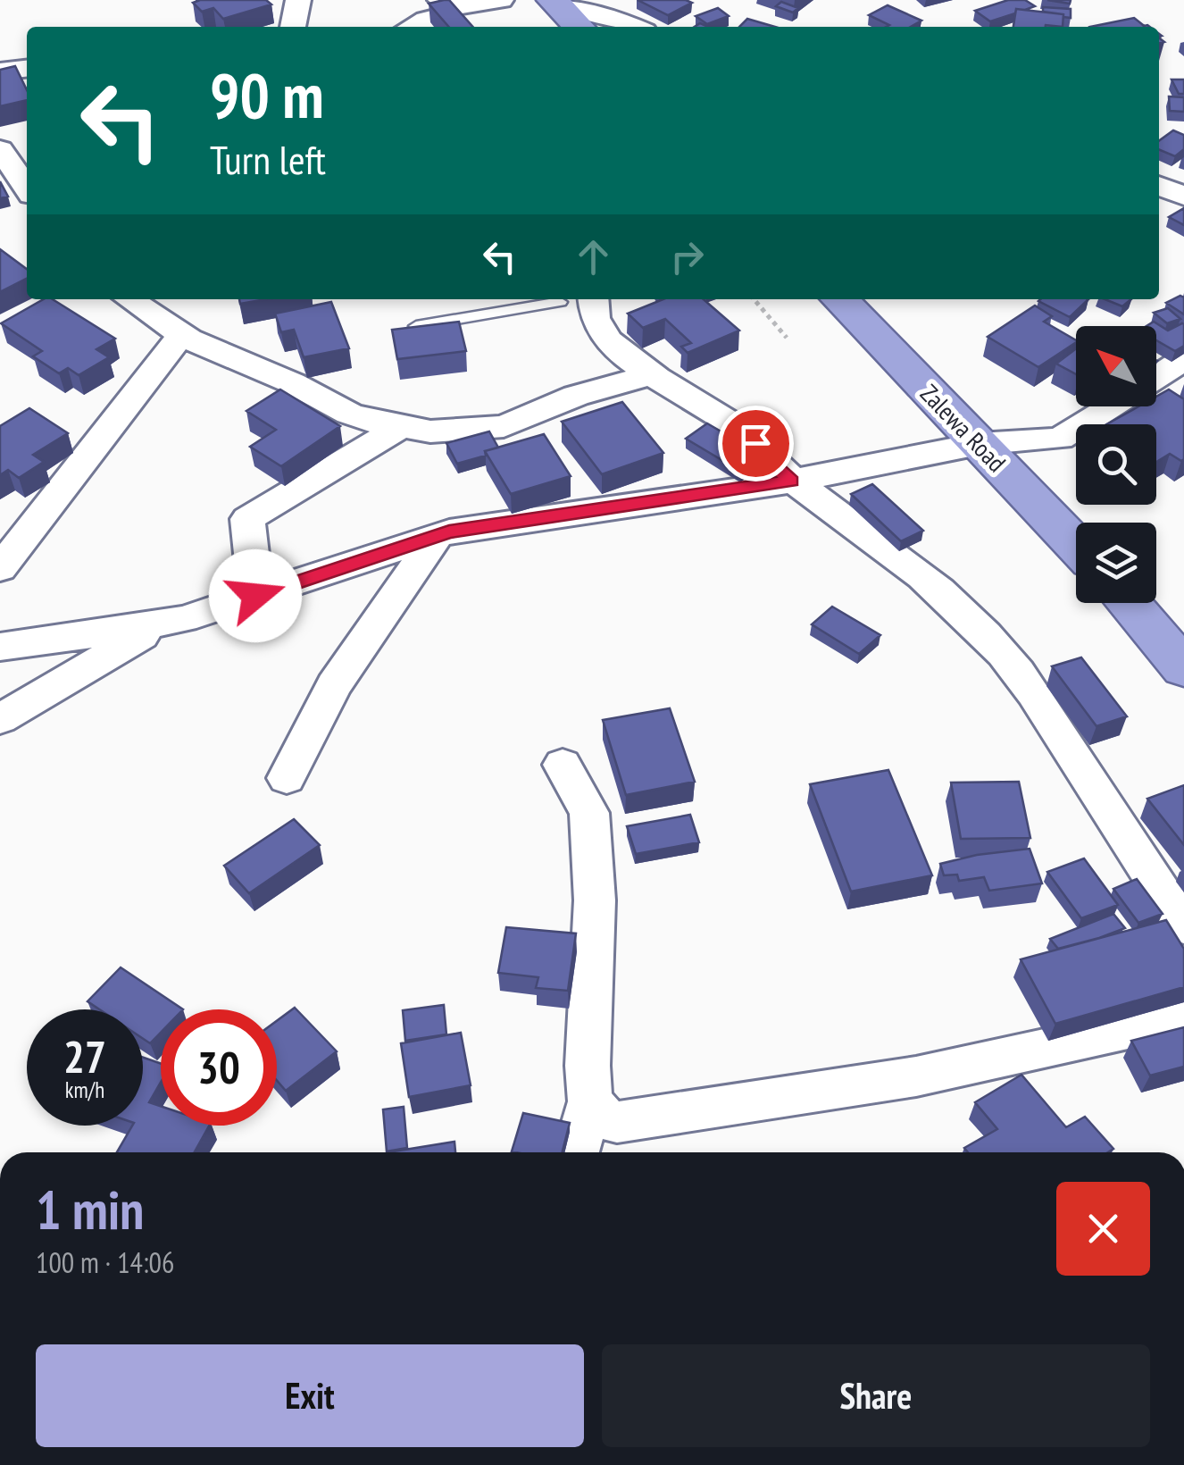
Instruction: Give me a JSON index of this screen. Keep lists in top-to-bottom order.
{
  "streets": {
    "highway": ["Zalewa Road"]
  },
  "north": "top left",
  "page": {
    "turn": ["90 m", "Turn left"],
    "speed": "27 km/h",
    "limit": "30",
    "heading": ["1 min", "100 m · 14:06"],
    "buttons": ["Exit", "Share"]
  }
}
